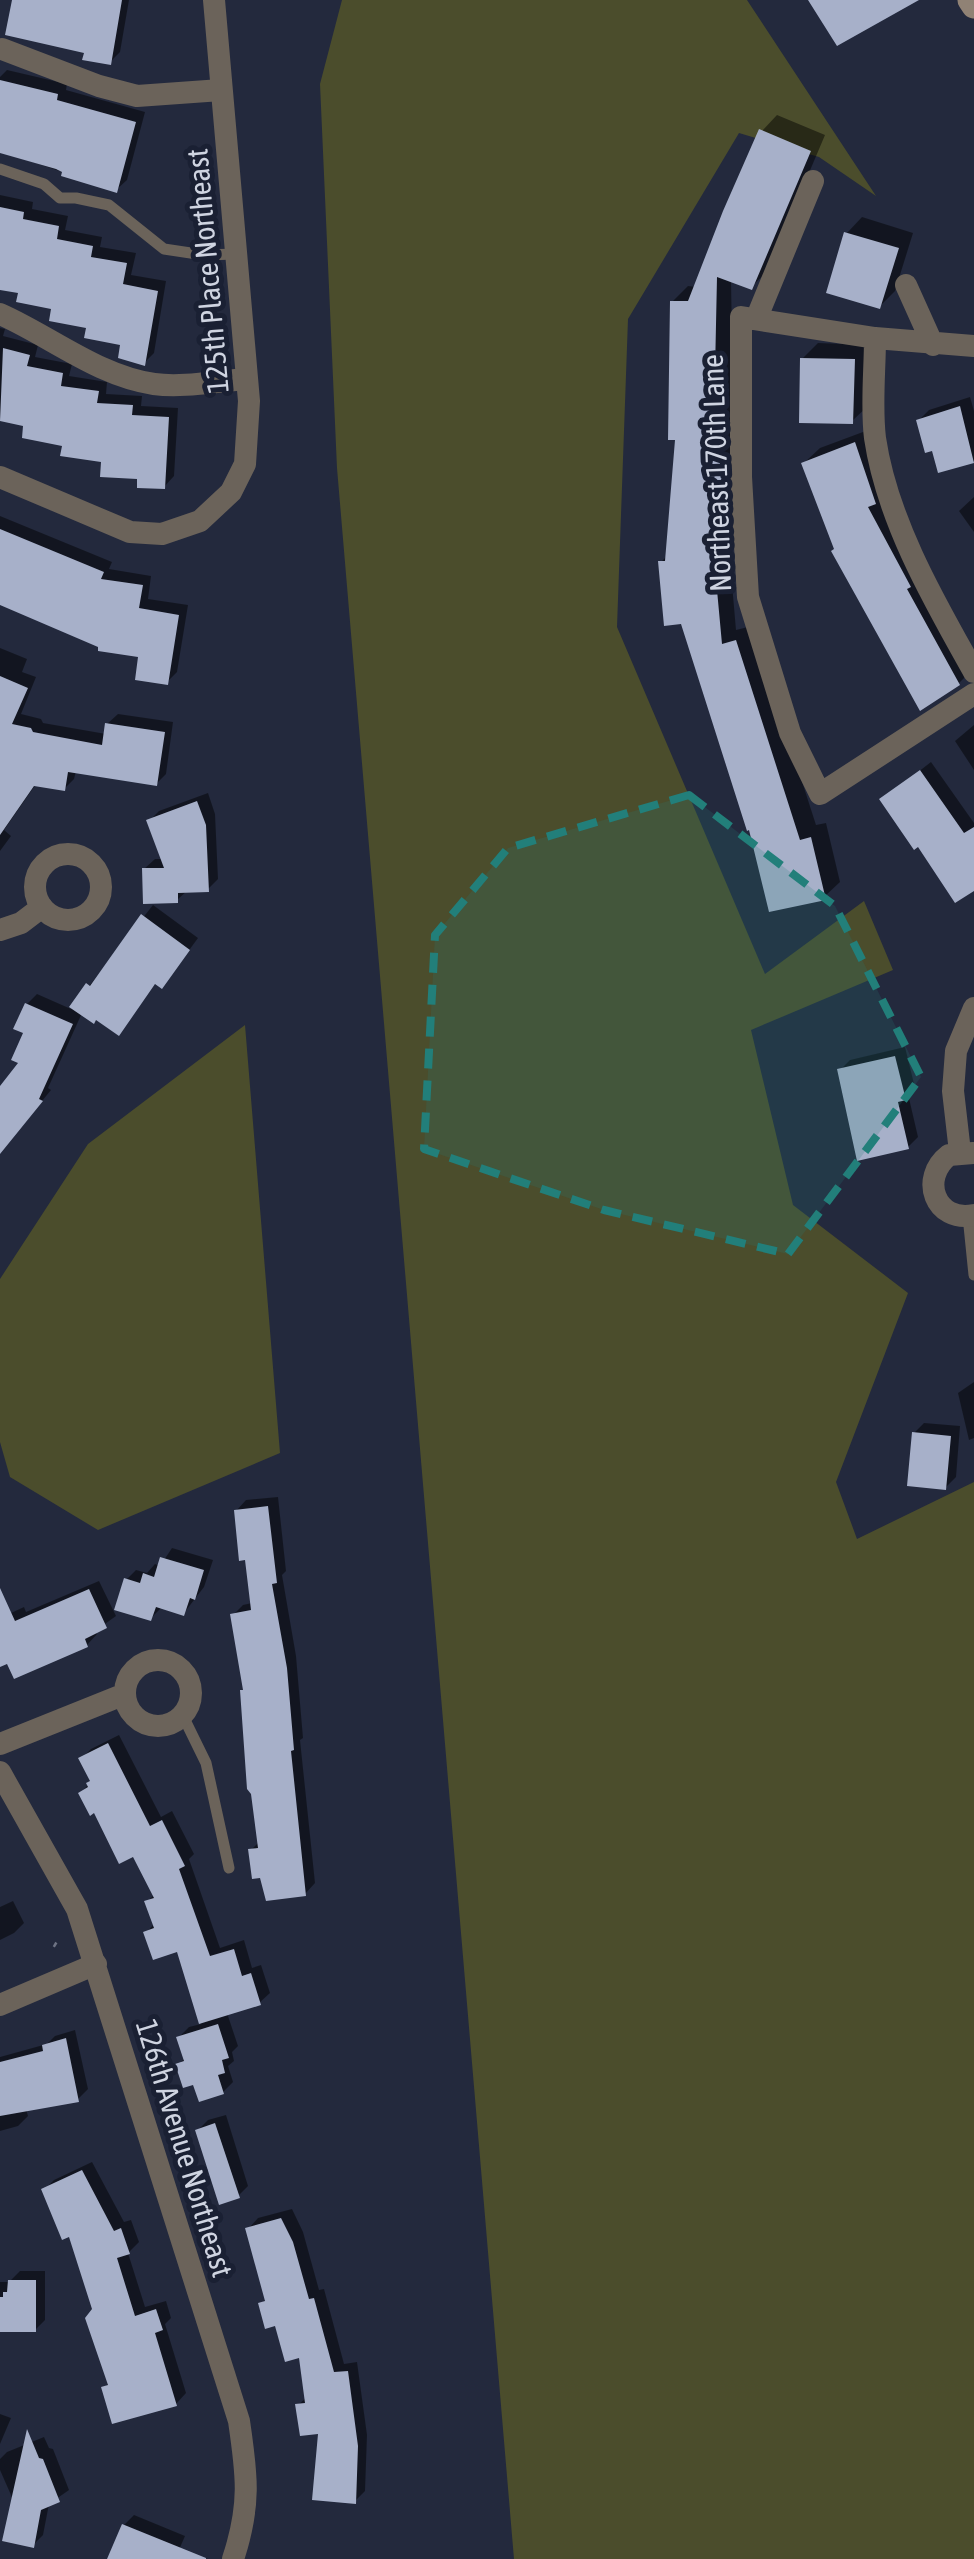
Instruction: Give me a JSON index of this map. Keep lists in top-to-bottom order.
{
  "streets": {
    "street": ["125th Place Northeast", "Northeast 170th Lane", "126th Avenue Northeast"]
  }
}
